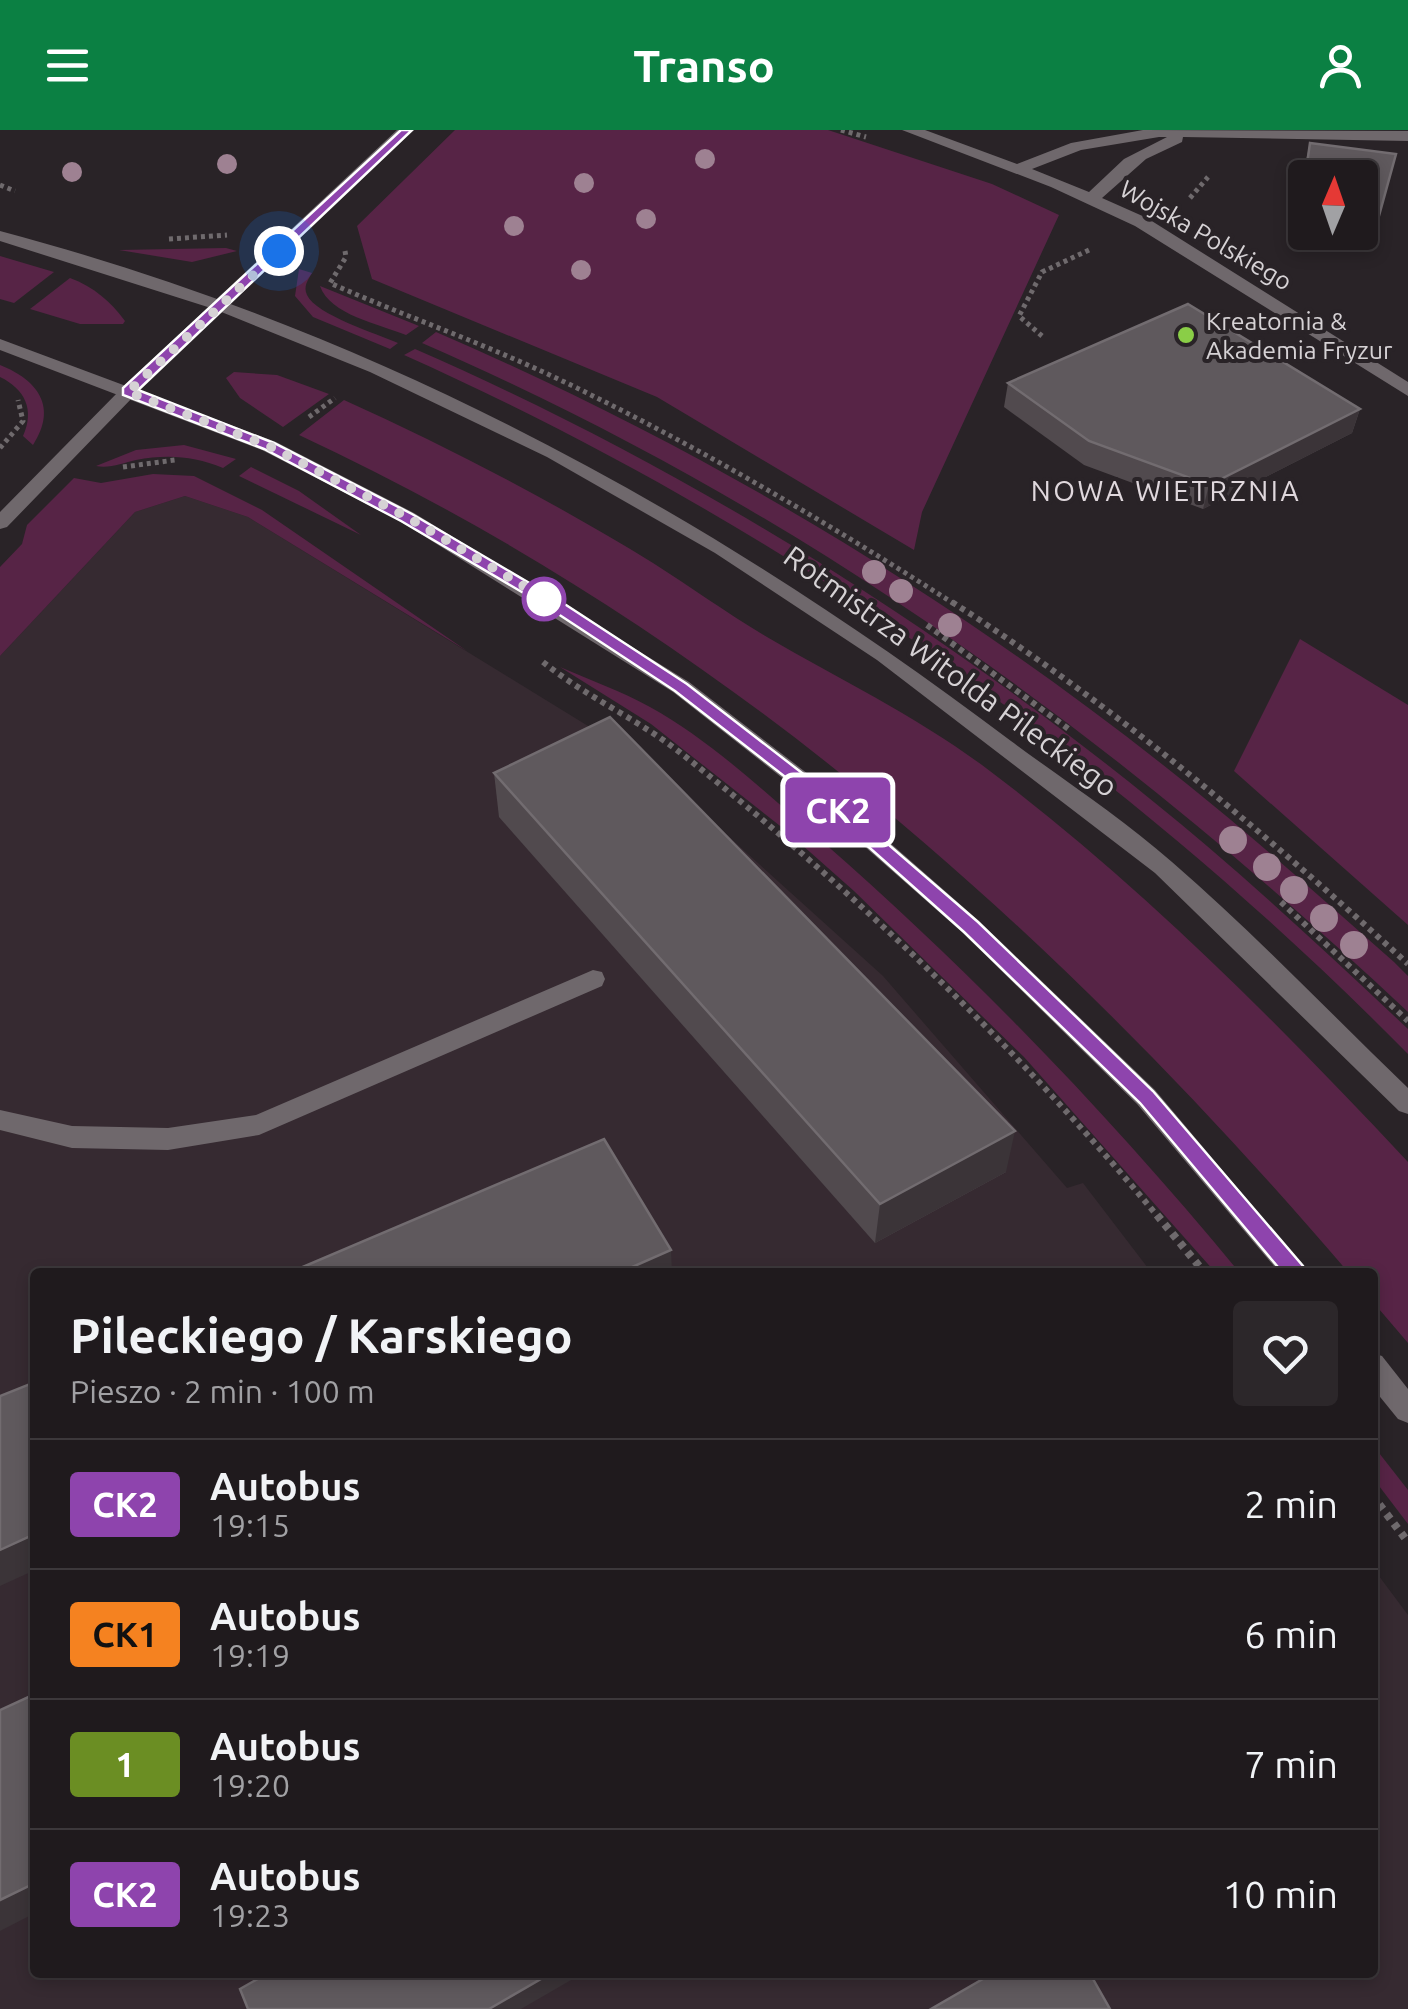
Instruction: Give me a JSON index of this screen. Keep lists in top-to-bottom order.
{
  "streets": {
    "main road": ["Wojska Polskiego", "Rotmistrza Witolda Pileckiego"]
  },
  "districts": ["NOWA WIETRZNIA"],
  "places": ["Kreatornia & Akademia Fryzur"],
  "lines": ["bus line CK2"],
  "north": "top",
  "page": {
    "header": "Transo",
    "on_map": "CK2",
    "heading": ["Pileckiego / Karskiego", "Pieszo · 2 min · 100 m"],
    "list": [
      {
        "mark": "CK2",
        "name": "Autobus",
        "note": "19:15",
        "value": "2 min"
      },
      {
        "mark": "CK1",
        "name": "Autobus",
        "note": "19:19",
        "value": "6 min"
      },
      {
        "mark": "1",
        "name": "Autobus",
        "note": "19:20",
        "value": "7 min"
      },
      {
        "mark": "CK2",
        "name": "Autobus",
        "note": "19:23",
        "value": "10 min"
      }
    ]
  }
}
